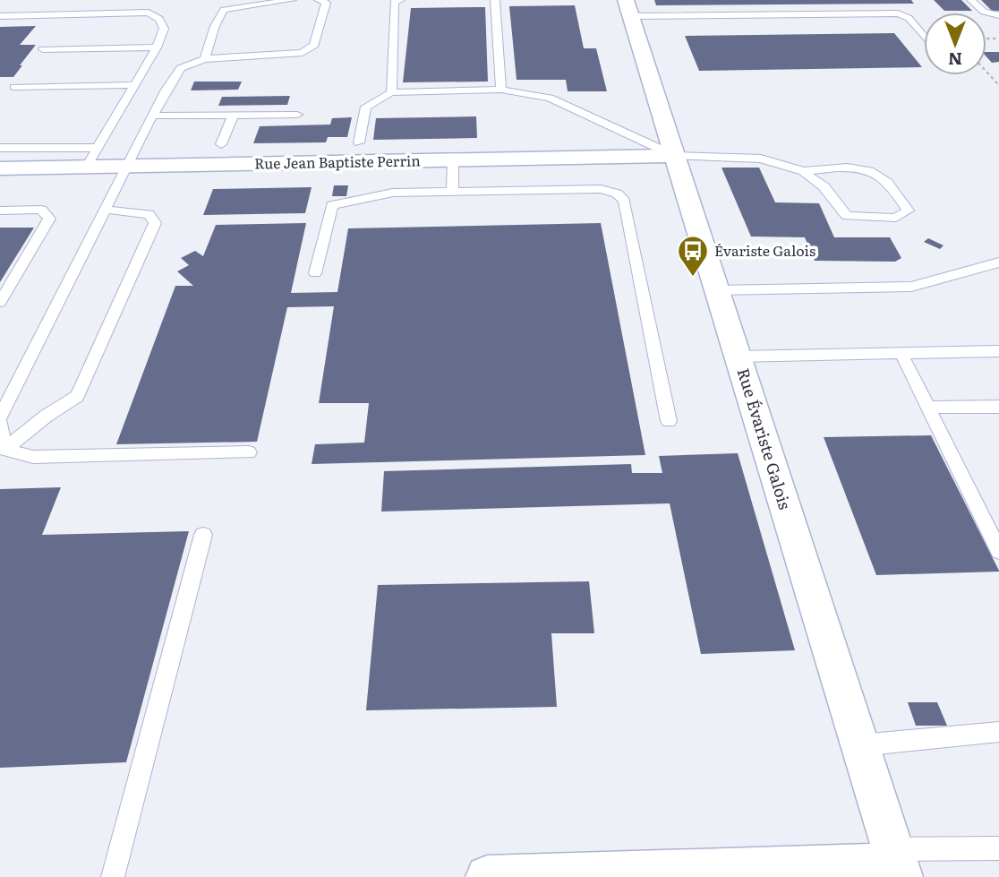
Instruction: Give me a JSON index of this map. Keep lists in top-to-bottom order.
{
  "streets": {
    "street": ["Rue Jean Baptiste Perrin", "Rue Évariste Galois"]
  },
  "crossings": [
    ["Rue Jean Baptiste Perrin", "Rue Évariste Galois"]
  ],
  "places": {
    "bus stop": ["Évariste Galois"]
  },
  "north": "bottom"
}
